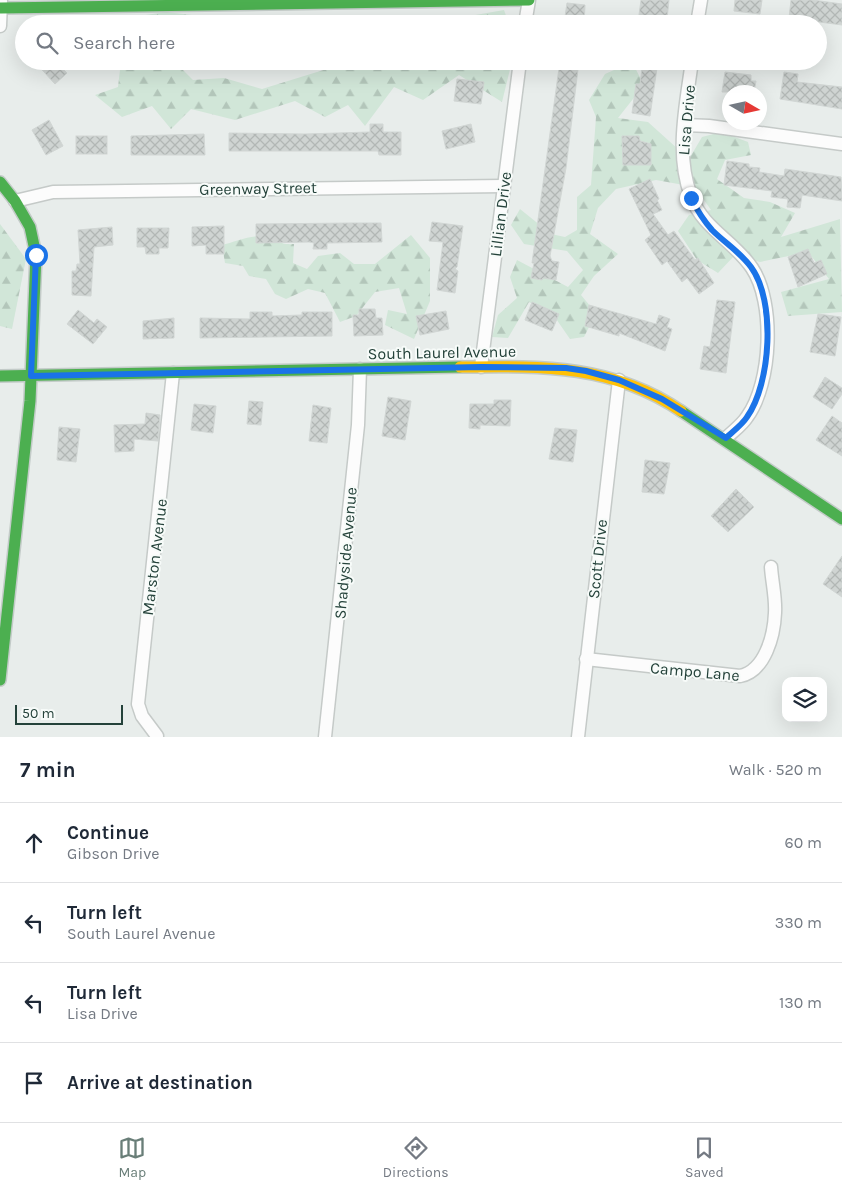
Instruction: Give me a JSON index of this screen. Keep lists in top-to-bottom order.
{
  "streets": {
    "street": [
      "Lisa Drive",
      "Greenway Street",
      "Lillian Drive",
      "South Laurel Avenue",
      "Shadyside Avenue",
      "Marston Avenue",
      "Scott Drive",
      "Campo Lane"
    ]
  },
  "crossings": [
    ["Lisa Drive", "South Laurel Avenue"],
    ["Greenway Street", "Lillian Drive"],
    ["Lillian Drive", "South Laurel Avenue"],
    ["South Laurel Avenue", "Shadyside Avenue"],
    ["South Laurel Avenue", "Marston Avenue"],
    ["South Laurel Avenue", "Scott Drive"],
    ["Scott Drive", "Campo Lane"]
  ],
  "scale_bar": "50 m",
  "north": "right",
  "page": {
    "search": "Search here",
    "scale": "50 m",
    "heading": ["7 min", "Walk · 520 m"],
    "list": [
      ["Continue", "Gibson Drive", "60 m"],
      ["Turn left", "South Laurel Avenue", "330 m"],
      ["Turn left", "Lisa Drive", "130 m"],
      "Arrive at destination"
    ],
    "nav": ["Map", "Directions", "Saved"]
  }
}
